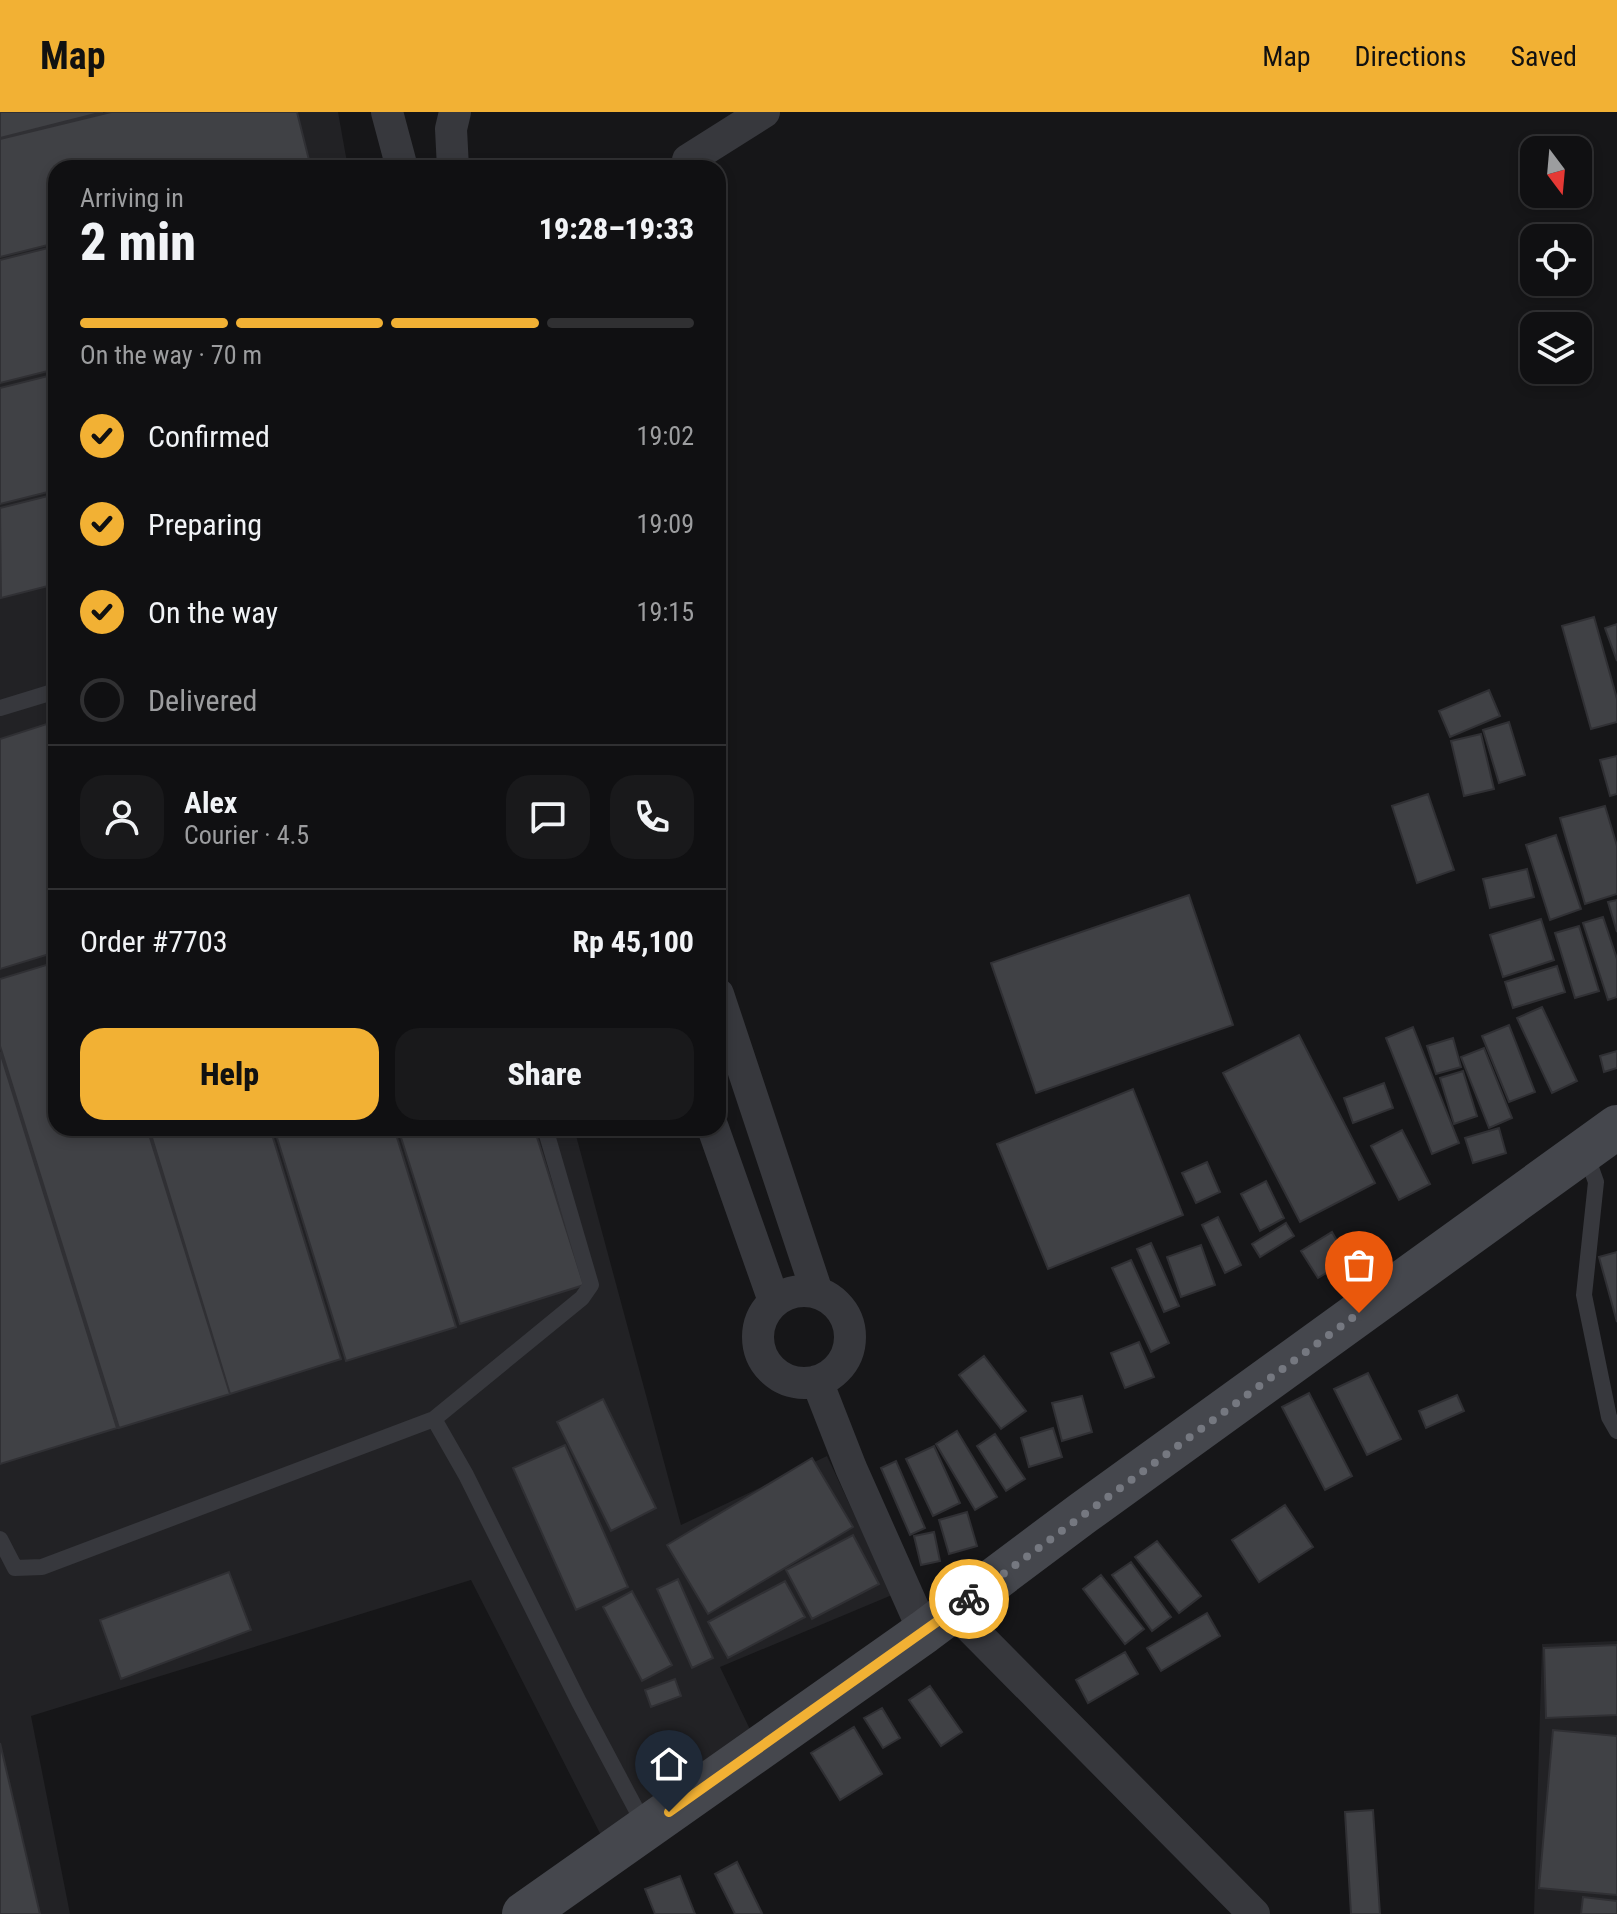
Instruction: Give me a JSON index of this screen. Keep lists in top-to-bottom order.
{
  "north": "bottom",
  "page": {
    "header": "Map",
    "nav": ["Map", "Directions", "Saved"],
    "heading": ["2 min", "Arriving in", "19:28–19:33"],
    "panel": [
      "Alex",
      "Courier · 4.5",
      "Order #7703",
      "Rp 45,100"
    ],
    "bar": "On the way · 70 m",
    "list": [
      ["Confirmed", "19:02"],
      ["Preparing", "19:09"],
      ["On the way", "19:15"],
      "Delivered"
    ],
    "buttons": ["Help", "Share"]
  }
}
